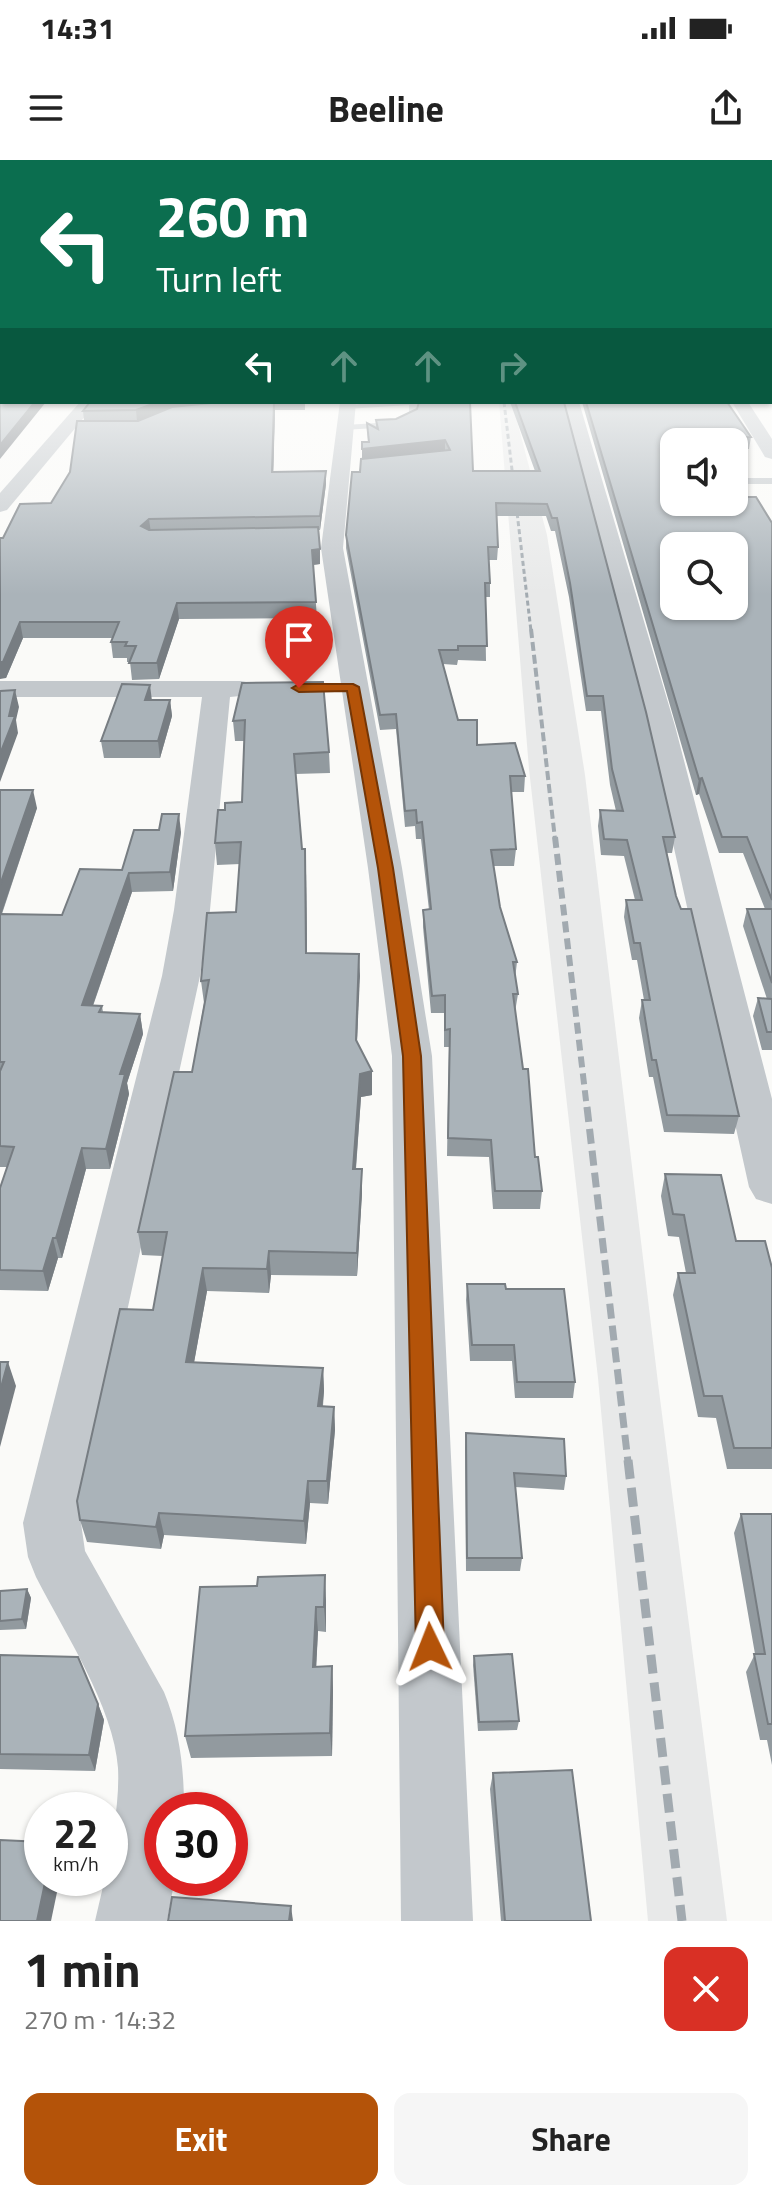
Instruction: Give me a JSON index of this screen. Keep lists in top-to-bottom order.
{
  "page": {
    "status": "14:31",
    "header": "Beeline",
    "turn": ["260 m", "Turn left"],
    "speed": "22 km/h",
    "limit": "30",
    "heading": ["1 min", "270 m · 14:32"],
    "buttons": ["Exit", "Share"]
  }
}
